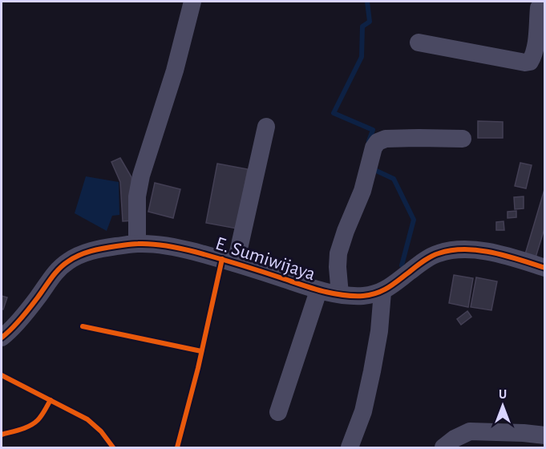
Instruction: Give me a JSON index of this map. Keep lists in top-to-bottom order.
{
  "streets": {
    "street": ["E. Sumiwijaya"]
  },
  "north": "top"
}
